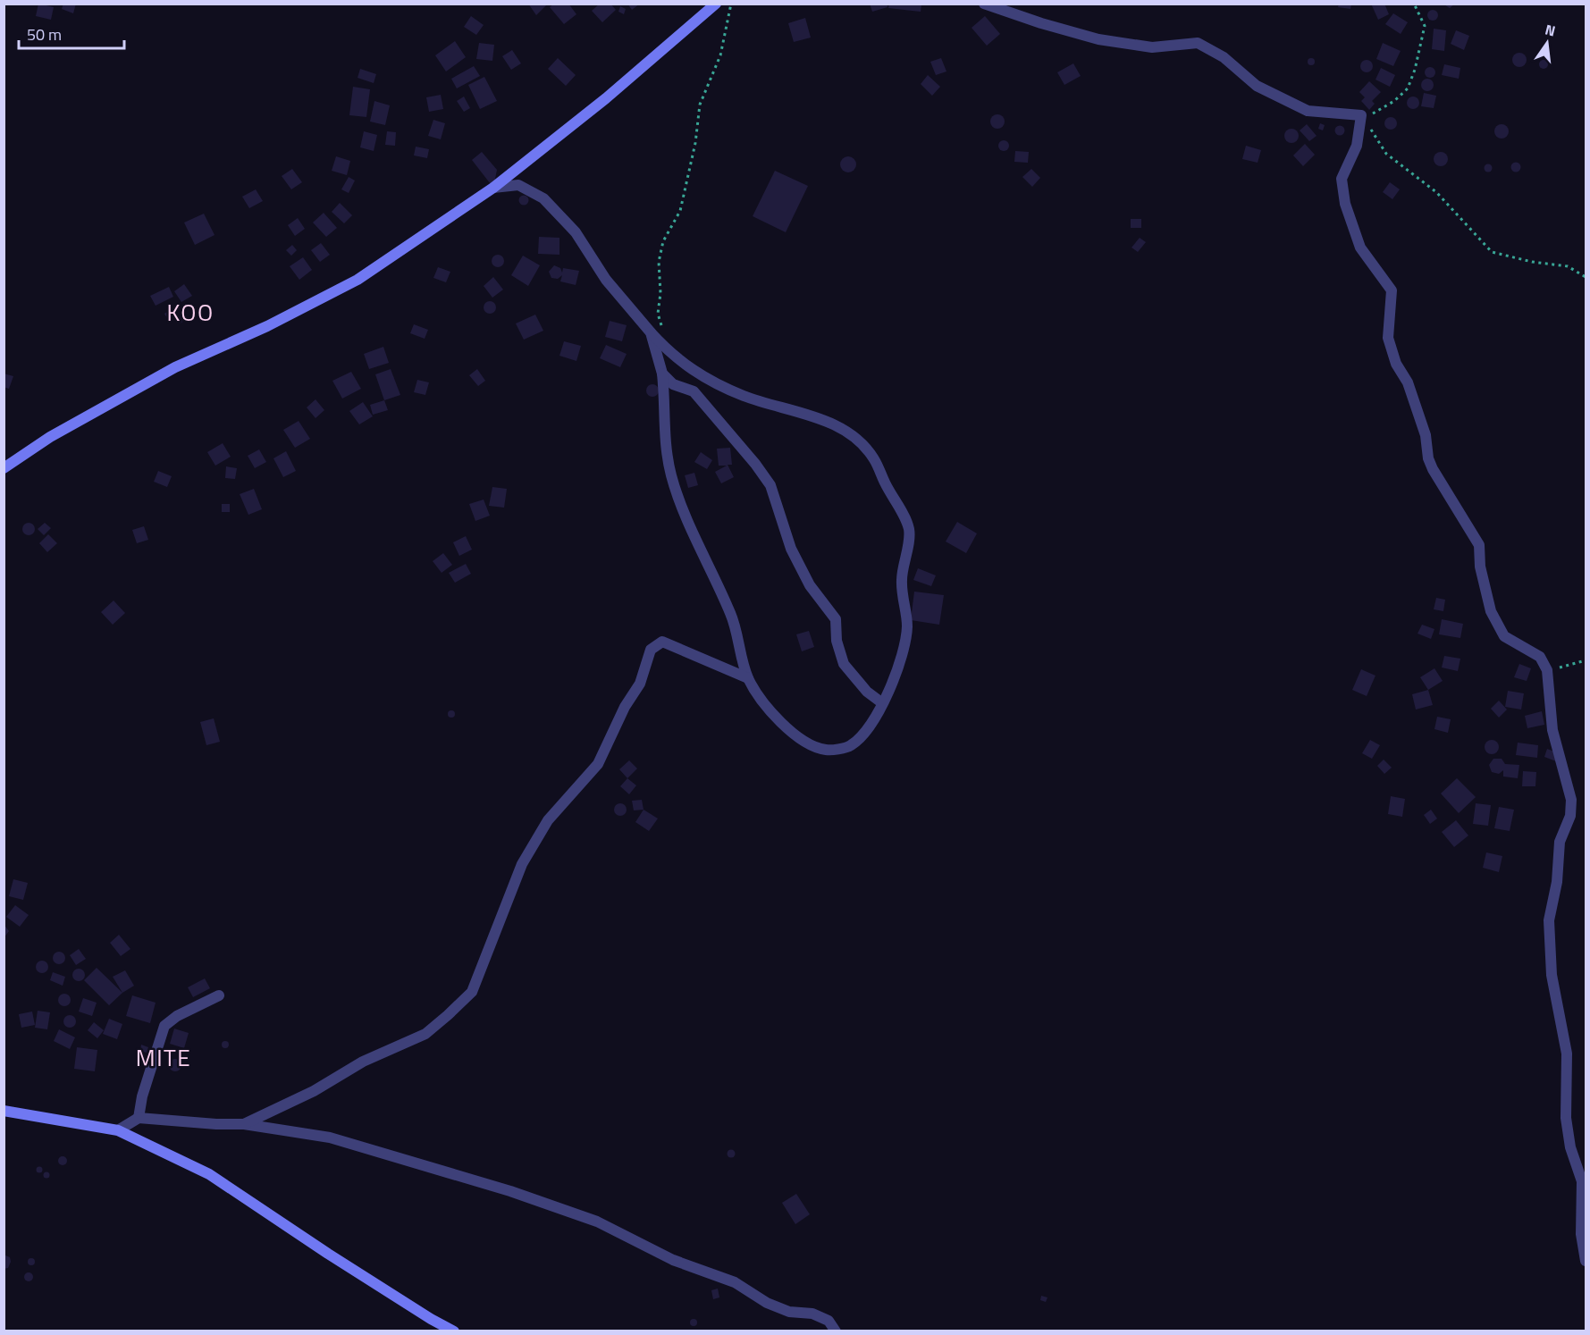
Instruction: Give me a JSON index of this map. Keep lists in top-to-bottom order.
{
  "districts": ["KOO", "MITE"],
  "scale_bar": "50 m",
  "north": "top"
}
